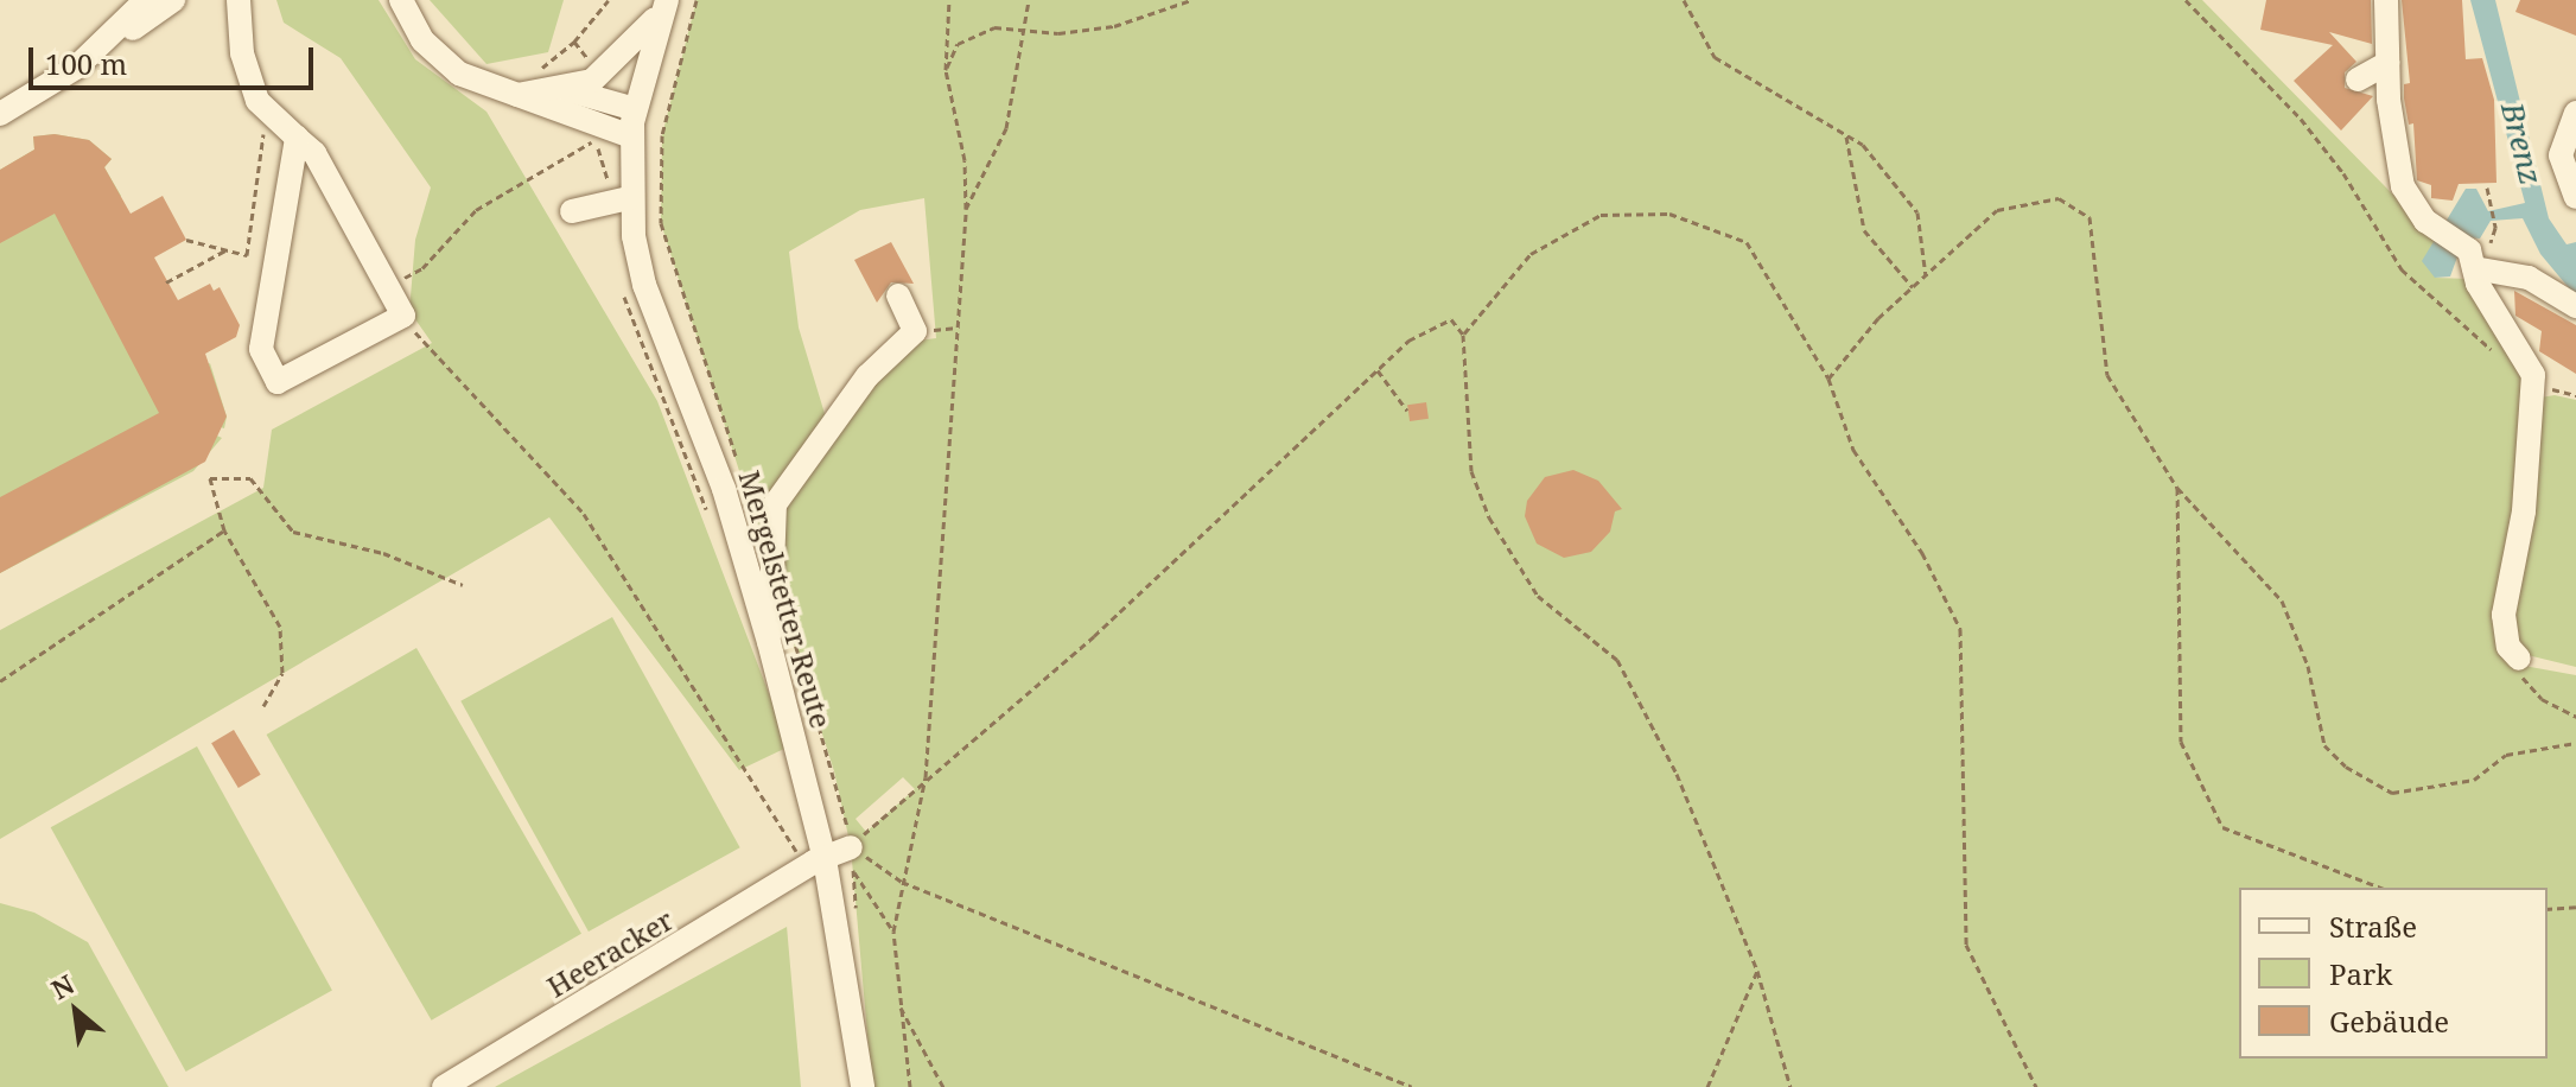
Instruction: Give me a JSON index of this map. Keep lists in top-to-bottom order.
{
  "streets": {
    "street": ["Mergelstetter Reute", "Heeracker"]
  },
  "crossings": [
    ["Mergelstetter Reute", "Heeracker"]
  ],
  "water": ["Brenz"],
  "legend": ["Straße", "Park", "Gebäude"],
  "scale_bar": "100 m",
  "north": "top left"
}
